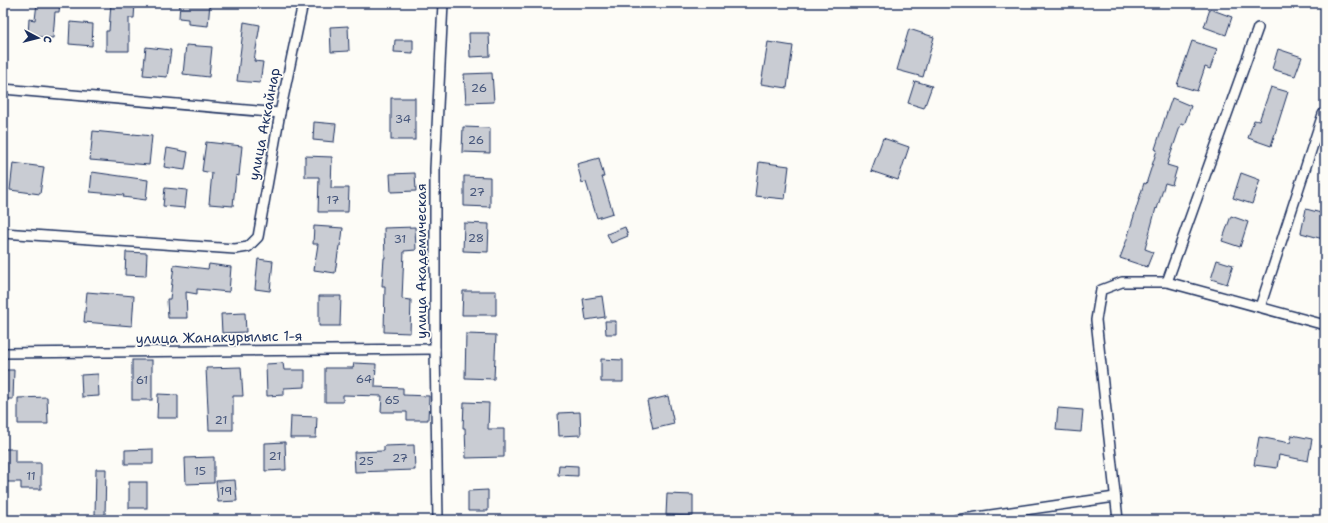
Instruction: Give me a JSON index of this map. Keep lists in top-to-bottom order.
{
  "streets": {
    "street": ["улица Аккайнар", "улица Академическая", "улица Жанакурылыс 1-я"]
  },
  "crossings": [
    ["улица Академическая", "улица Жанакурылыс 1-я"]
  ],
  "house_numbers": [
    "26",
    "34",
    "26",
    "27",
    "17",
    "28",
    "31",
    "64",
    "61",
    "65",
    "21",
    "21",
    "27",
    "25",
    "15",
    "11",
    "19"
  ],
  "north": "right"
}
